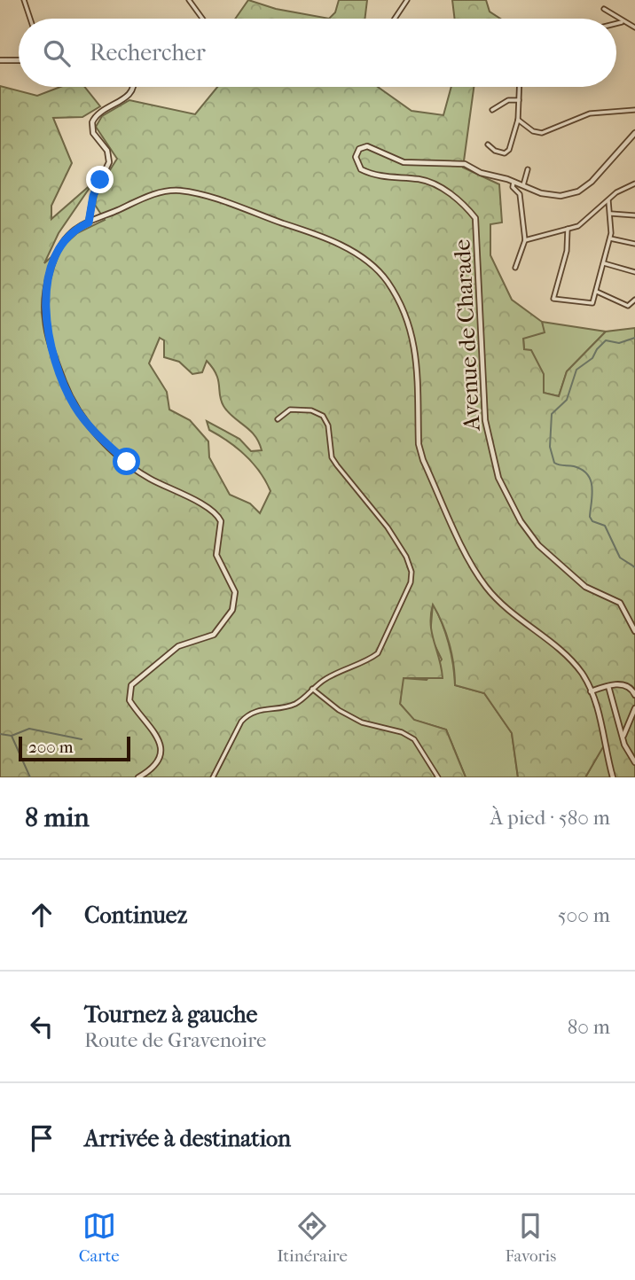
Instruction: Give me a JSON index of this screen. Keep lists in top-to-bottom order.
{
  "streets": {
    "street": ["Avenue de Charade"]
  },
  "scale_bar": "200 m",
  "page": {
    "search": "Rechercher",
    "scale": "200 m",
    "heading": ["8 min", "À pied · 580 m"],
    "list": [
      ["Continuez", "500 m"],
      ["Tournez à gauche", "Route de Gravenoire", "80 m"],
      "Arrivée à destination"
    ],
    "nav": ["Carte", "Itinéraire", "Favoris"]
  }
}
